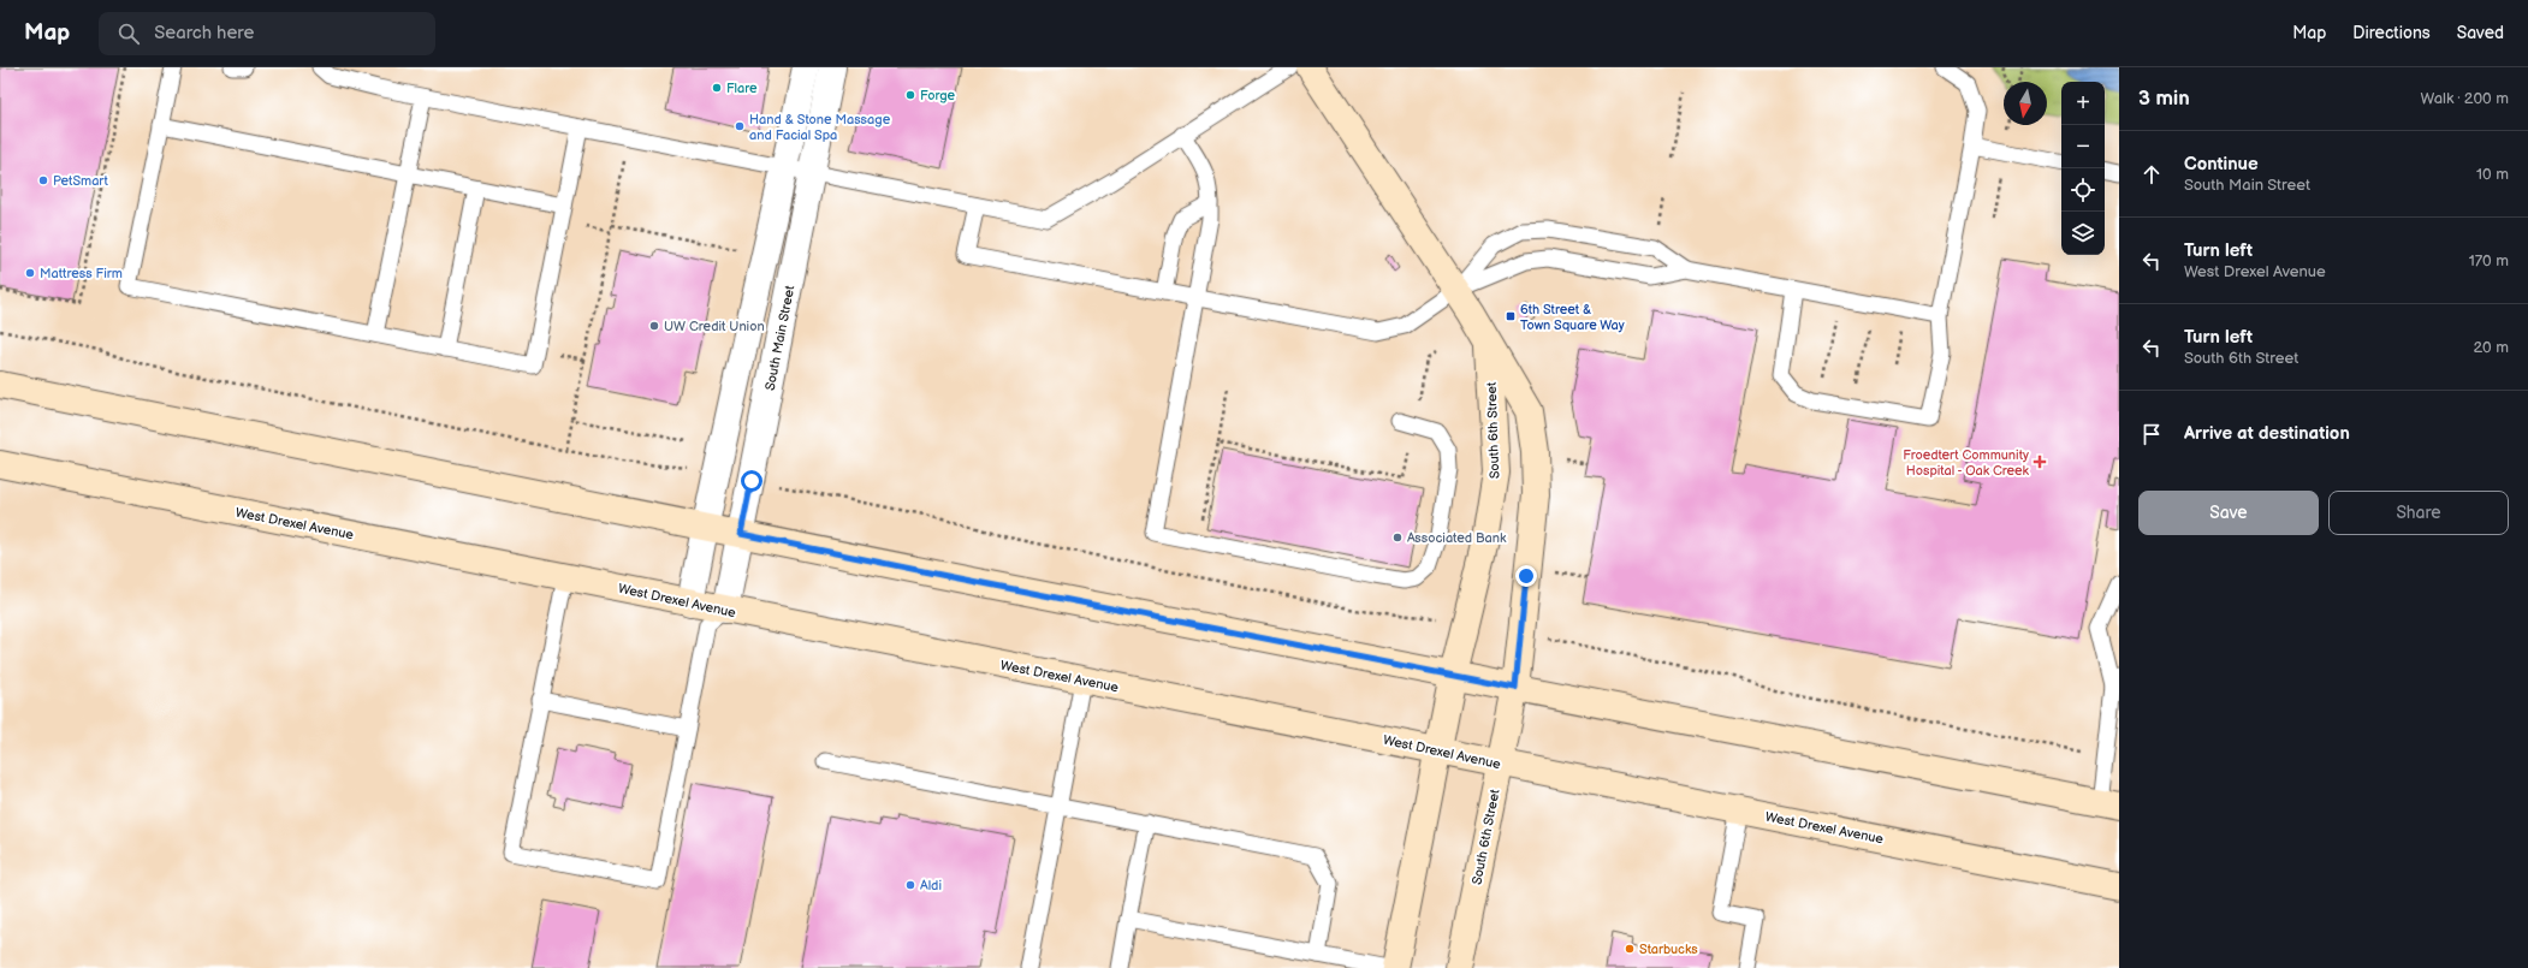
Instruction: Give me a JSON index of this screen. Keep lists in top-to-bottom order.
{
  "streets": {
    "street": ["South Main Street", "South 6th Street", "West Drexel Avenue"]
  },
  "crossings": [
    ["South Main Street", "West Drexel Avenue"],
    ["South 6th Street", "West Drexel Avenue"]
  ],
  "places": {
    "other": [
      "Flare",
      "Forge",
      "Hand & Stone Massage and Facial Spa",
      "PetSmart",
      "Mattress Firm",
      "UW Credit Union",
      "Associated Bank",
      "Aldi",
      "Starbucks"
    ],
    "transit": ["6th Street & Town Square Way"],
    "health": ["Froedtert Community Hospital - Oak Creek"]
  },
  "north": "bottom",
  "page": {
    "header": "Map",
    "search": "Search here",
    "nav": ["Map", "Directions", "Saved"],
    "heading": ["3 min", "Walk · 200 m"],
    "map_buttons": ["+", "−"],
    "list": [
      ["Continue", "South Main Street", "10 m"],
      ["Turn left", "West Drexel Avenue", "170 m"],
      ["Turn left", "South 6th Street", "20 m"],
      "Arrive at destination"
    ],
    "buttons": ["Save", "Share"]
  }
}
